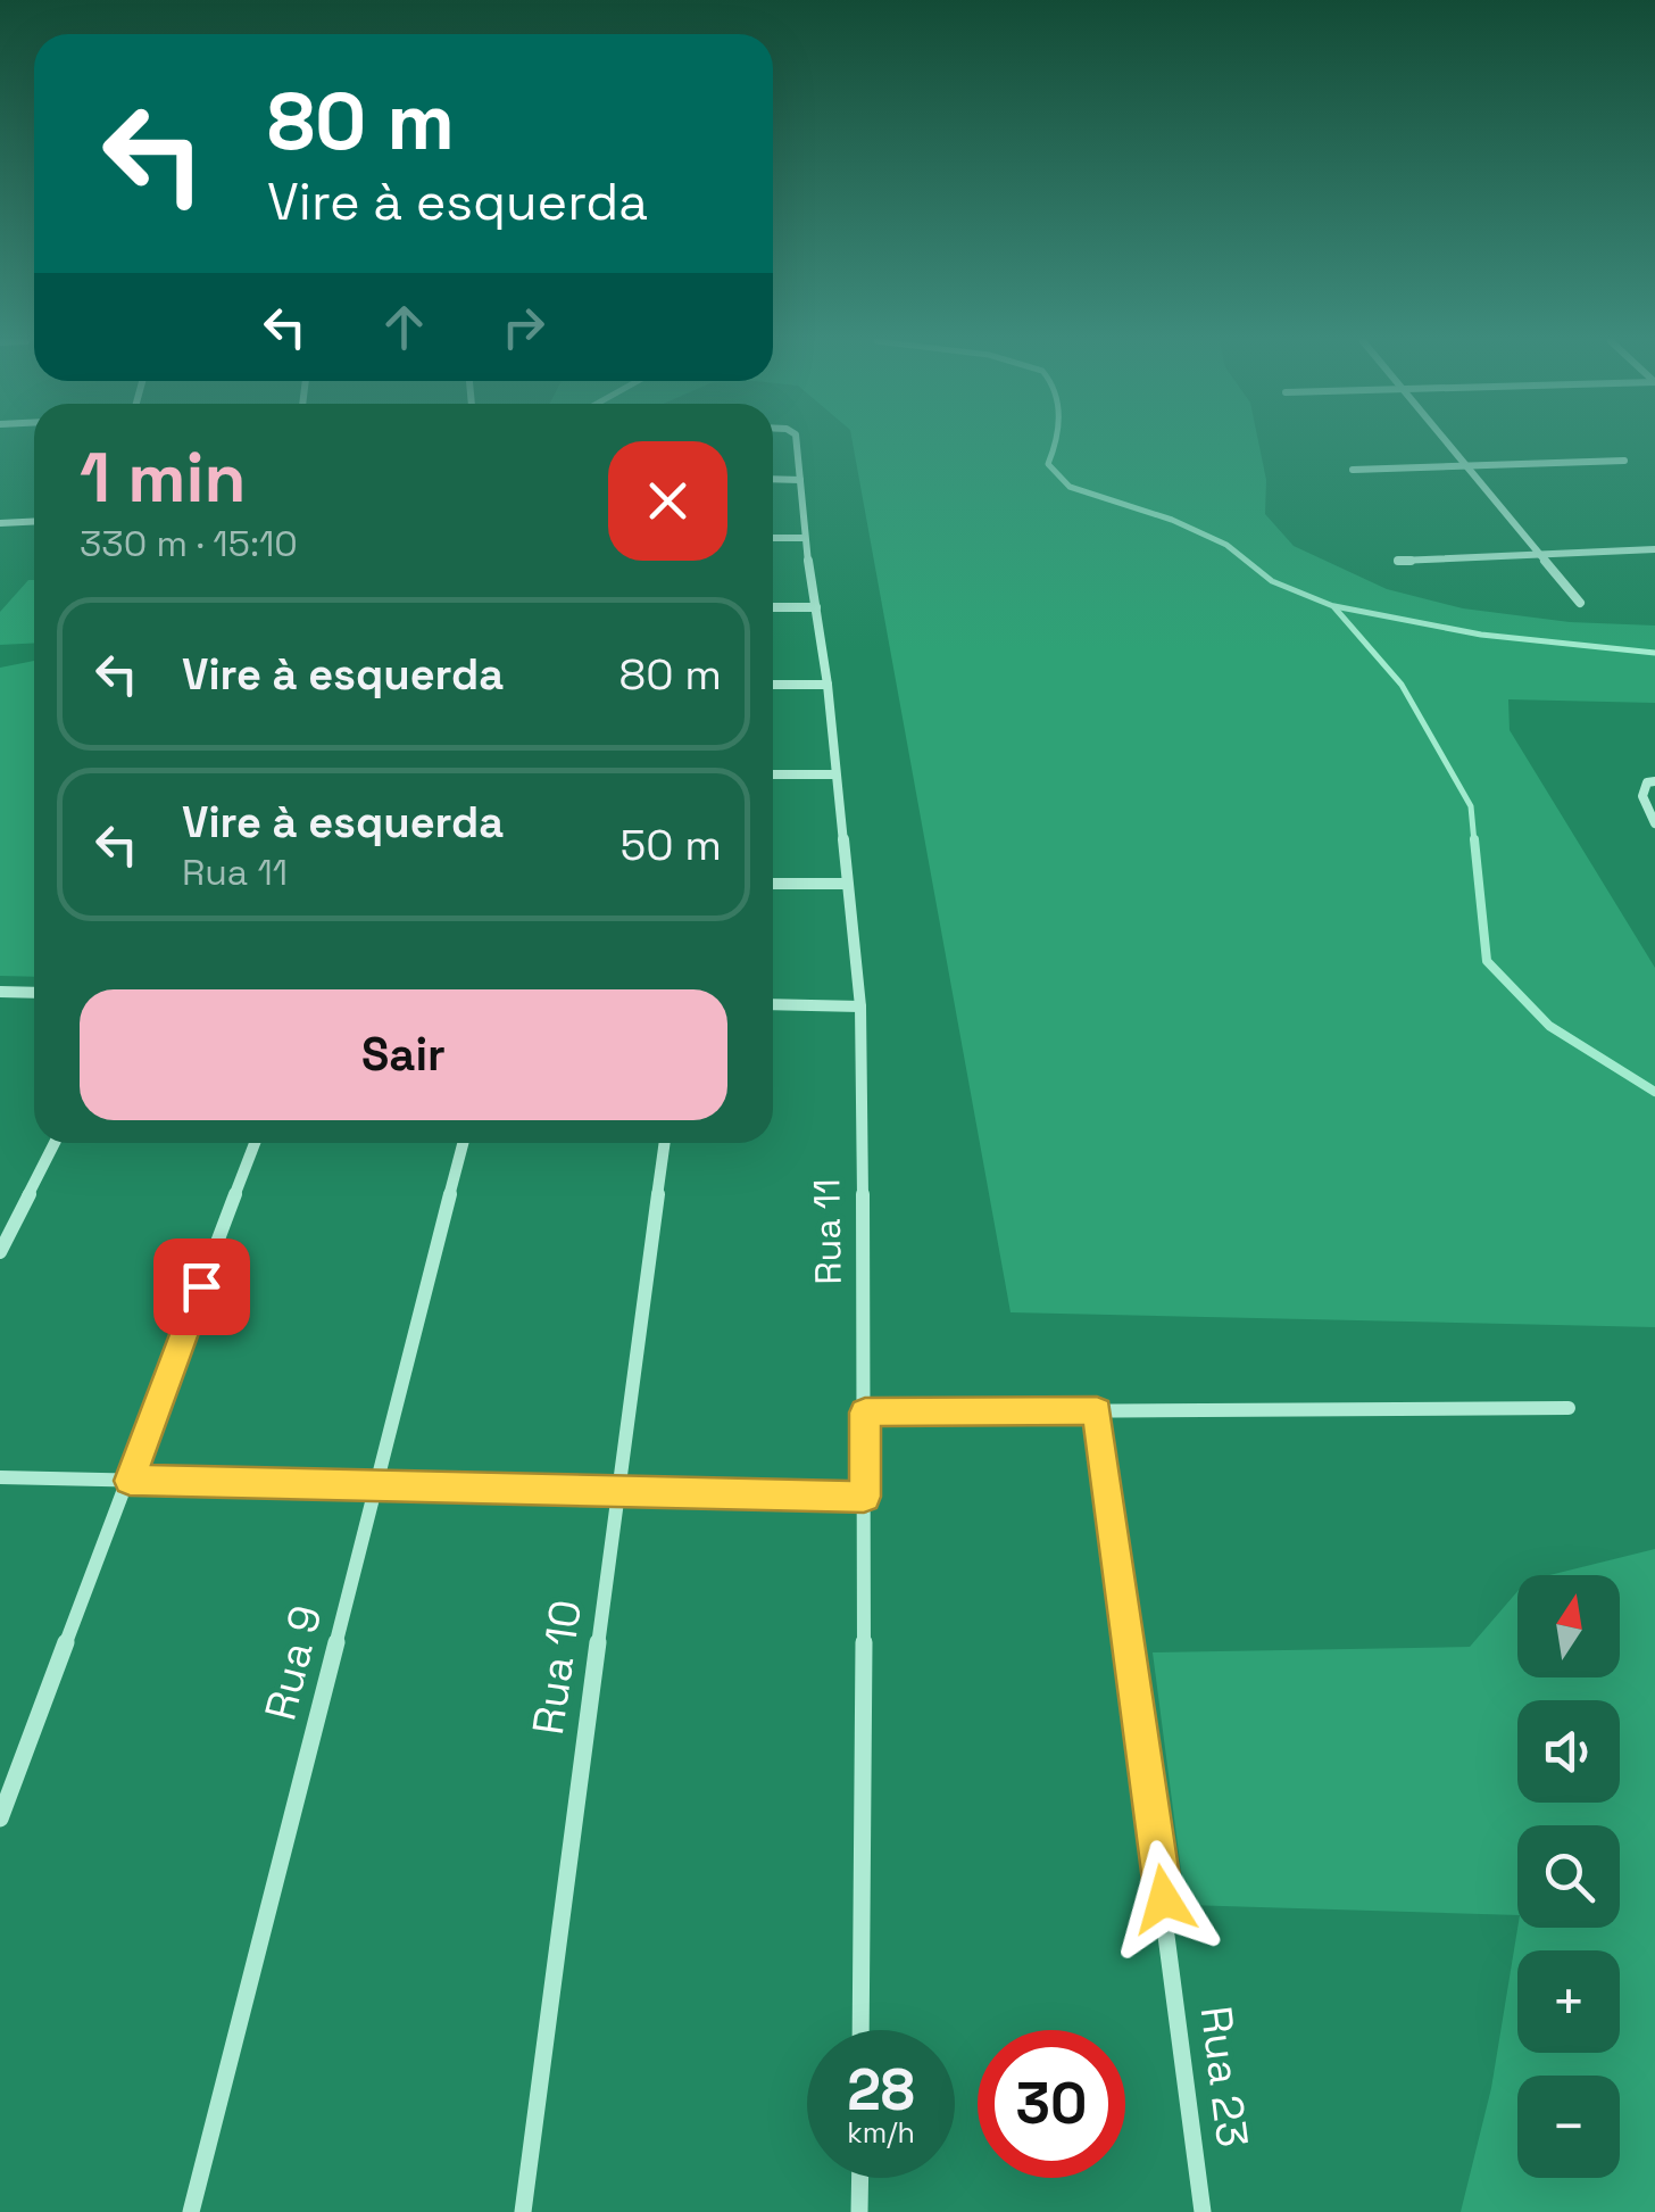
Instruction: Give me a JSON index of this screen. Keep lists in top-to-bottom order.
{
  "streets": {
    "street": [
      "Rua 11",
      "Rua 9",
      "Rua 10",
      "Rua 23"
    ]
  },
  "north": "top",
  "page": {
    "turn": ["80 m", "Vire à esquerda"],
    "heading": ["1 min", "330 m · 15:10"],
    "list": [
      {
        "name": "Vire à esquerda",
        "value": "80 m"
      },
      {
        "name": "Vire à esquerda",
        "note": "Rua 11",
        "value": "50 m"
      }
    ],
    "buttons": "Sair",
    "map_buttons": ["+", "−"],
    "speed": "28 km/h",
    "limit": "30"
  }
}
